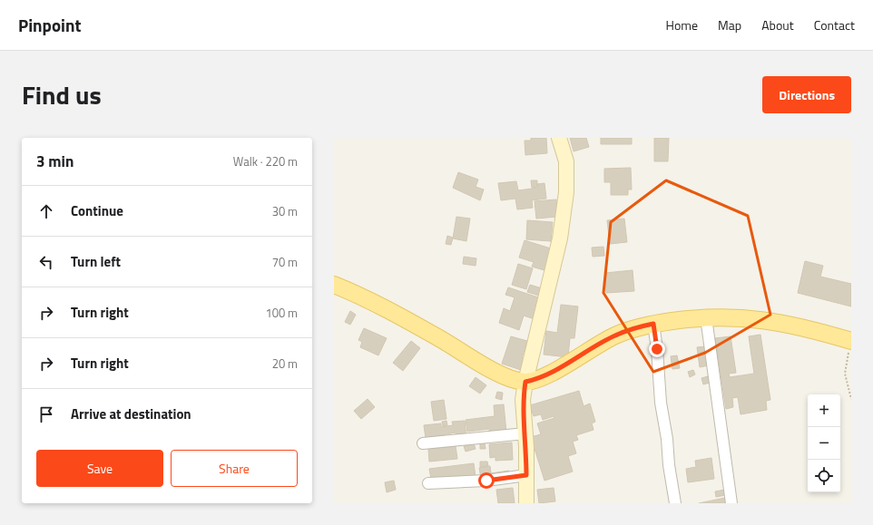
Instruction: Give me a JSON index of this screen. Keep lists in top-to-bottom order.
{
  "page": {
    "header": "Pinpoint",
    "nav": [
      "Home",
      "Map",
      "About",
      "Contact"
    ],
    "title": "Find us",
    "buttons": [
      "Directions",
      ["Save", "Share"]
    ],
    "heading": ["3 min", "Walk · 220 m"],
    "list": [
      ["Continue", "30 m"],
      ["Turn left", "70 m"],
      ["Turn right", "100 m"],
      ["Turn right", "20 m"],
      "Arrive at destination"
    ],
    "map_buttons": ["+", "−"]
  }
}
